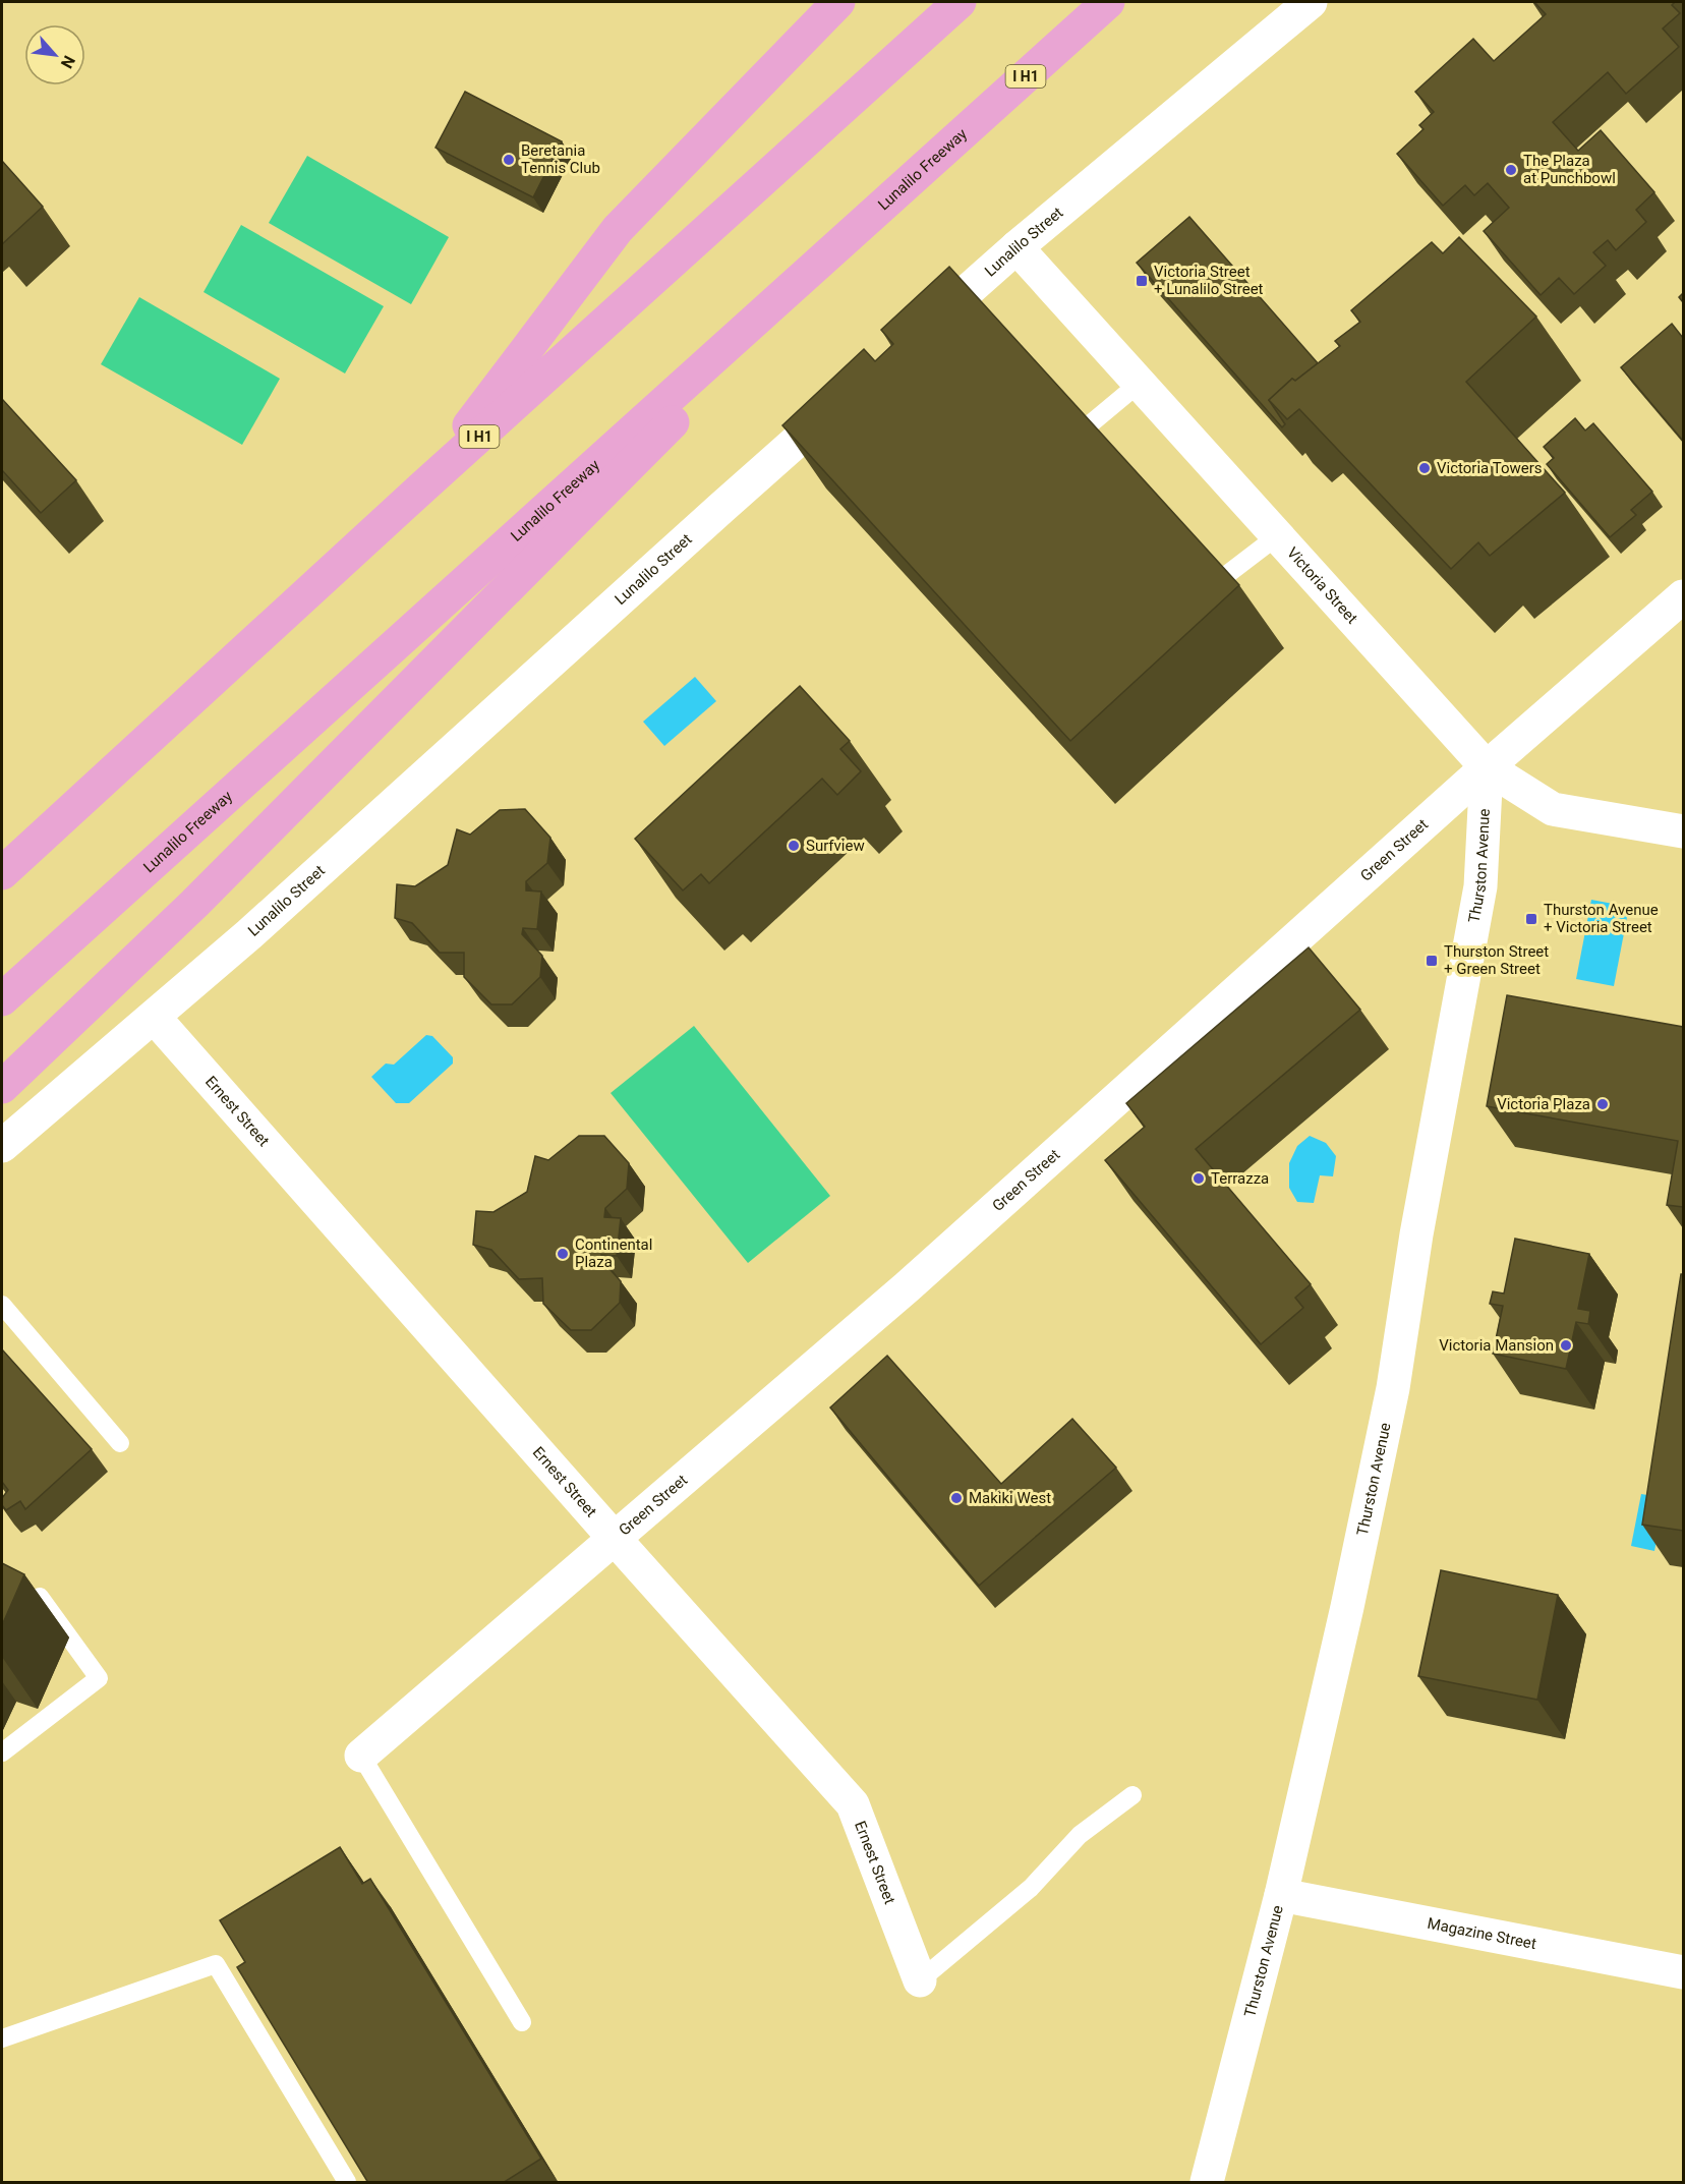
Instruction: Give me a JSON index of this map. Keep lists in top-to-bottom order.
{
  "streets": {
    "highway": ["I H1", "Lunalilo Freeway"],
    "street": [
      "Lunalilo Street",
      "Victoria Street",
      "Green Street",
      "Thurston Avenue",
      "Ernest Street",
      "Magazine Street"
    ]
  },
  "crossings": [
    ["Lunalilo Street", "Victoria Street"],
    ["Lunalilo Street", "Ernest Street"],
    ["Victoria Street", "Green Street"],
    ["Victoria Street", "Thurston Avenue"],
    ["Green Street", "Thurston Avenue"],
    ["Green Street", "Ernest Street"],
    ["Thurston Avenue", "Magazine Street"]
  ],
  "places": {
    "other": [
      "Beretania Tennis Club",
      "The Plaza at Punchbowl",
      "Victoria Towers",
      "Surfview",
      "Victoria Plaza",
      "Terrazza",
      "Continental Plaza",
      "Victoria Mansion",
      "Makiki West"
    ],
    "transit": ["Victoria Street + Lunalilo Street", "Thurston Avenue + Victoria Street", "Thurston Street + Green Street"]
  },
  "north": "bottom right"
}
